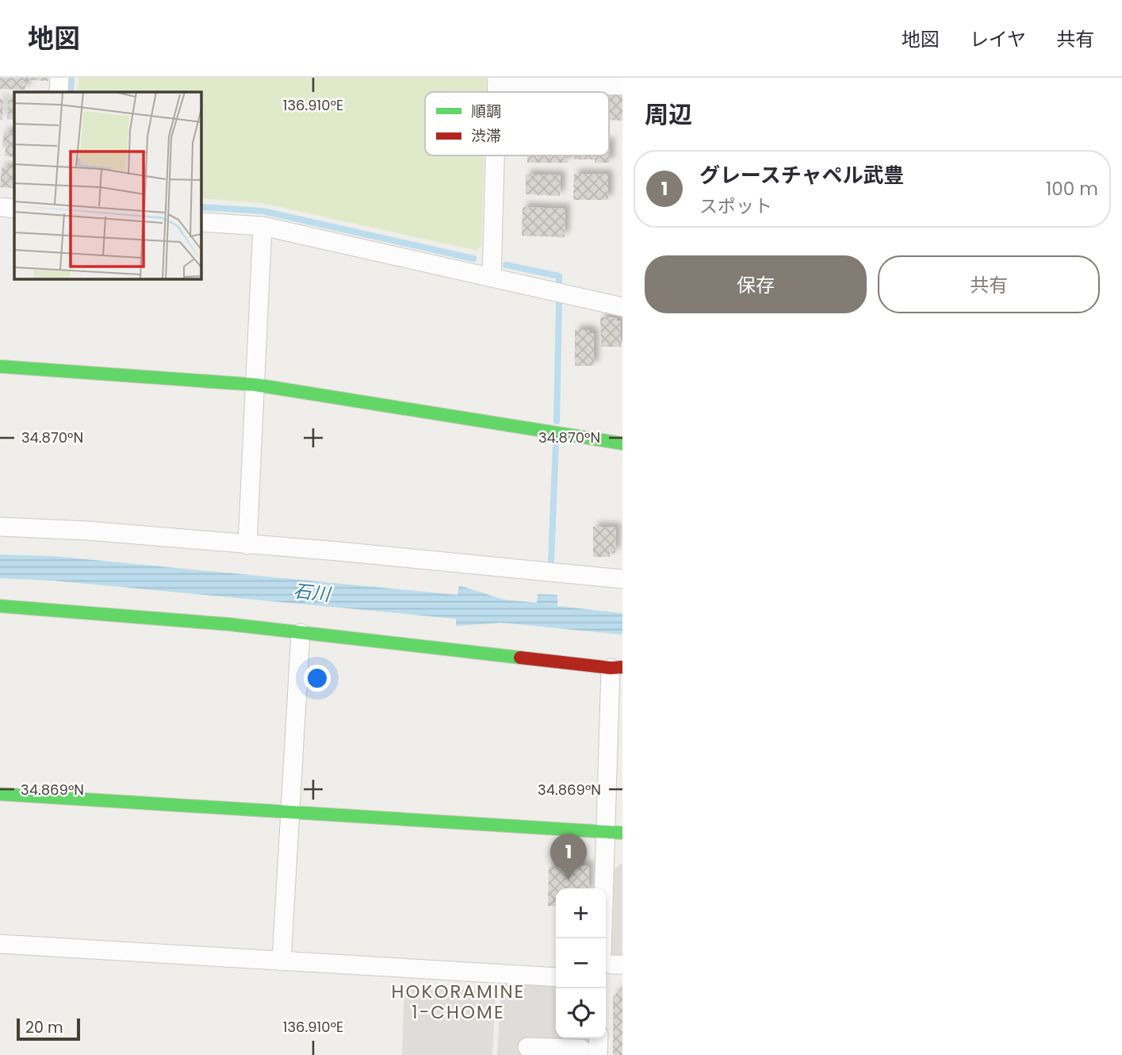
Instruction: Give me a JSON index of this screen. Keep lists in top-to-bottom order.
{
  "districts": ["HOKORAMINE 1-CHOME"],
  "water": ["石川"],
  "legend": ["順調", "渋滞"],
  "scale_bar": "20 m",
  "page": {
    "header": "地図",
    "nav": ["地図", "レイヤ", "共有"],
    "heading": "周辺",
    "list": [
      {
        "mark": "1",
        "name": "グレースチャペル武豊",
        "note": "スポット",
        "value": "100 m"
      }
    ],
    "buttons": ["保存", "共有"],
    "pins": "1",
    "map_buttons": ["+", "−"],
    "scale": "20 m"
  },
  "coordinates": ["136.910°E", "34.870°N", "34.869°N"]
}
